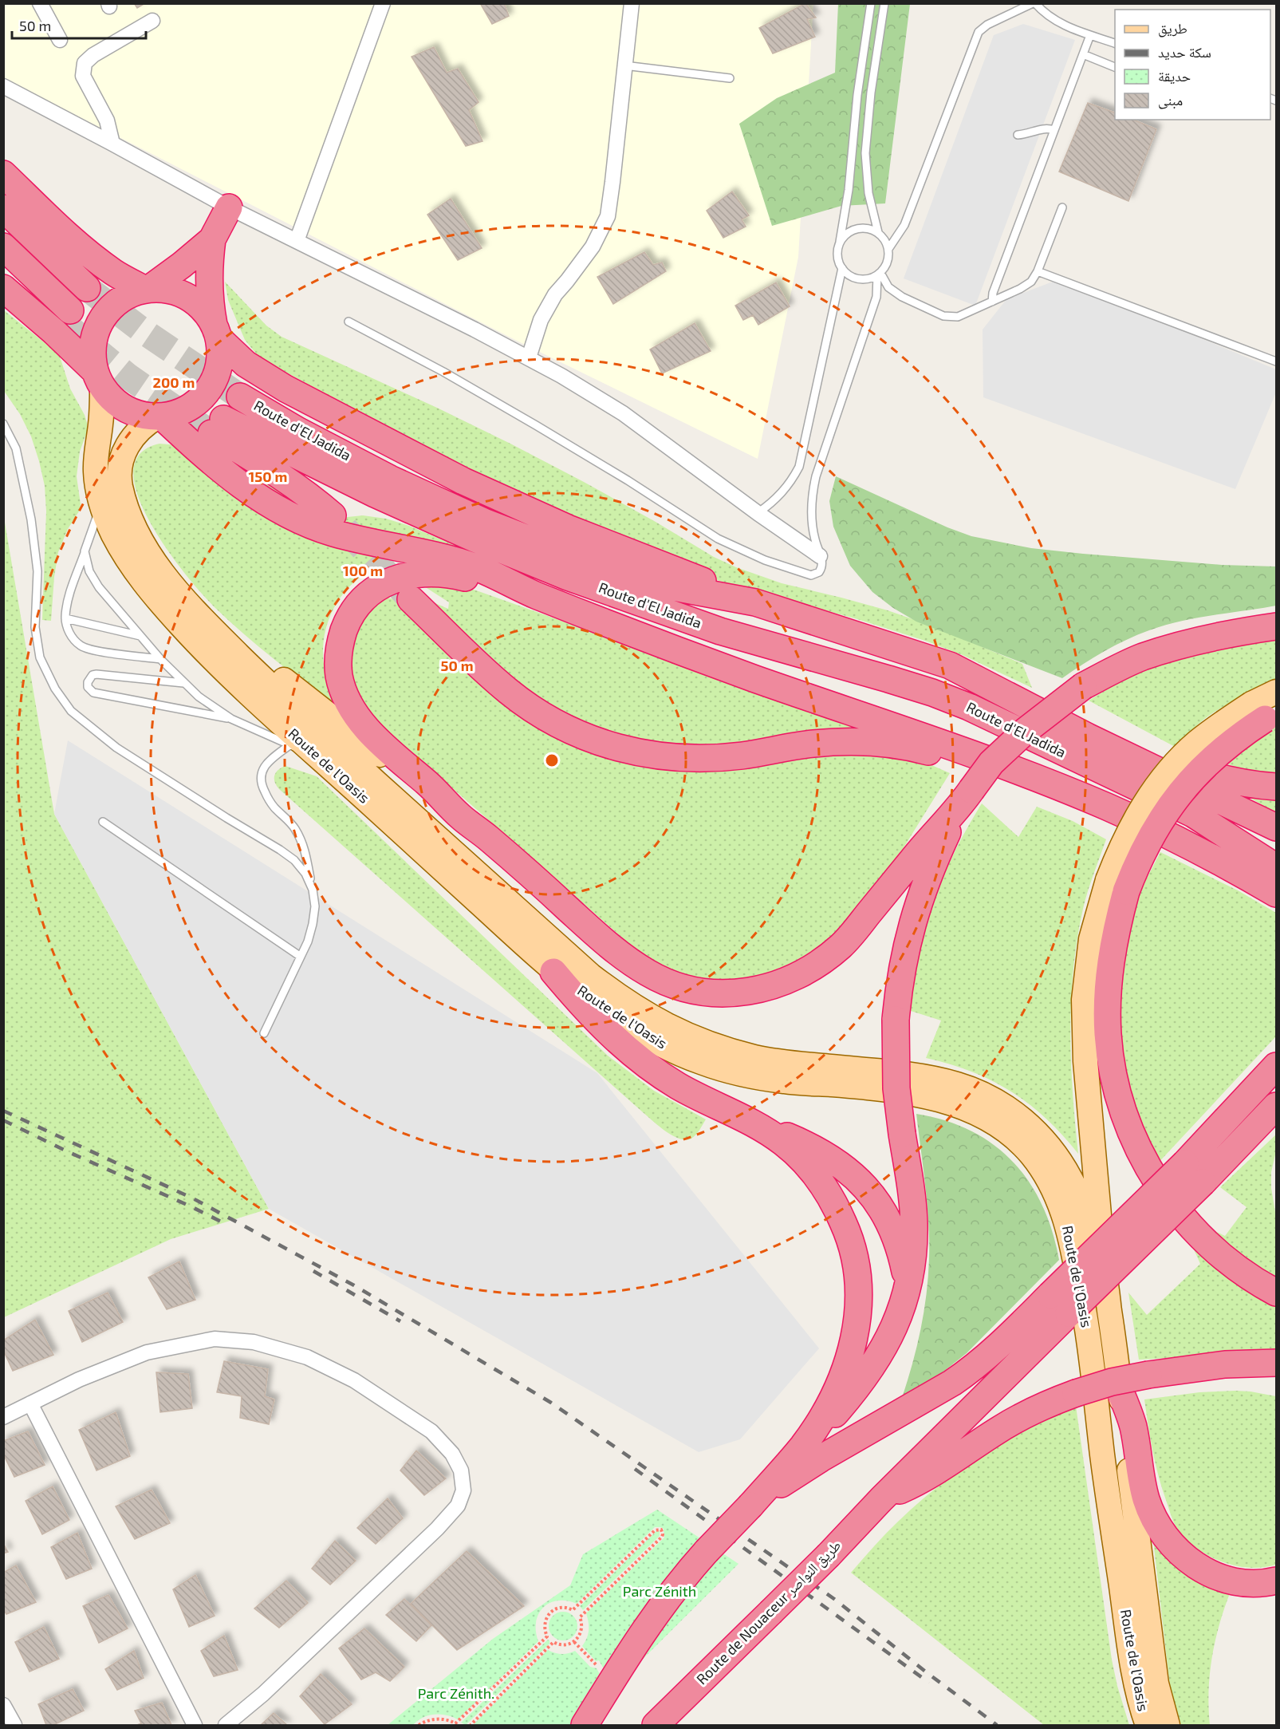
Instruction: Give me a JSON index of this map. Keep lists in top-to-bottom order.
{
  "streets": {
    "highway": ["Route d'El Jadida", "Route de Nouaceur طريق النواصر"],
    "main road": ["Route de l'Oasis"]
  },
  "parks": ["Parc Zénith", "Parc Zénith."],
  "legend": [
    "طريق",
    "سكة حديد",
    "حديقة",
    "مبنى"
  ],
  "scale_bar": "50 m",
  "rings": [
    "200 m",
    "150 m",
    "100 m",
    "50 m"
  ]
}
